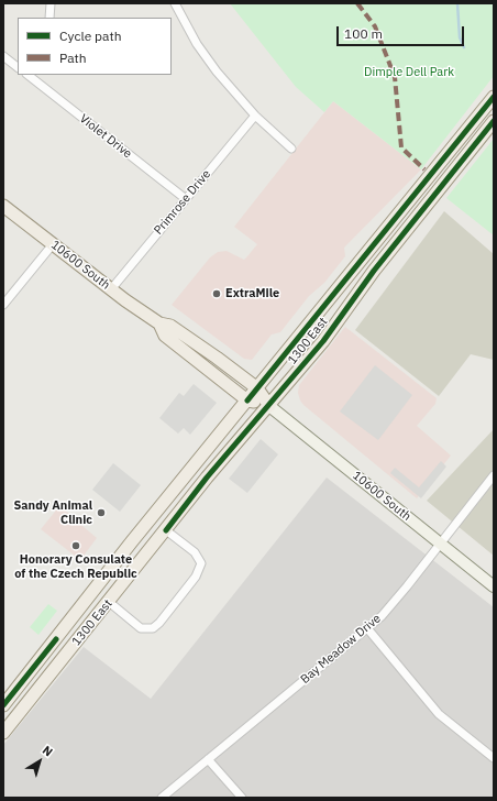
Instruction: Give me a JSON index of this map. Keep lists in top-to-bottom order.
{
  "streets": {
    "main road": ["10600 South", "1300 East"],
    "street": ["Violet Drive", "Primrose Drive", "Bay Meadow Drive"]
  },
  "crossings": [
    ["Violet Drive", "Primrose Drive"],
    ["Primrose Drive", "10600 South"],
    ["10600 South", "1300 East"],
    ["10600 South", "Bay Meadow Drive"]
  ],
  "parks": ["Dimple Dell Park"],
  "places": ["ExtraMile", "Sandy Animal Clinic", "Honorary Consulate of the Czech Republic"],
  "legend": ["Cycle path", "Path"],
  "scale_bar": "100 m",
  "north": "top right"
}
